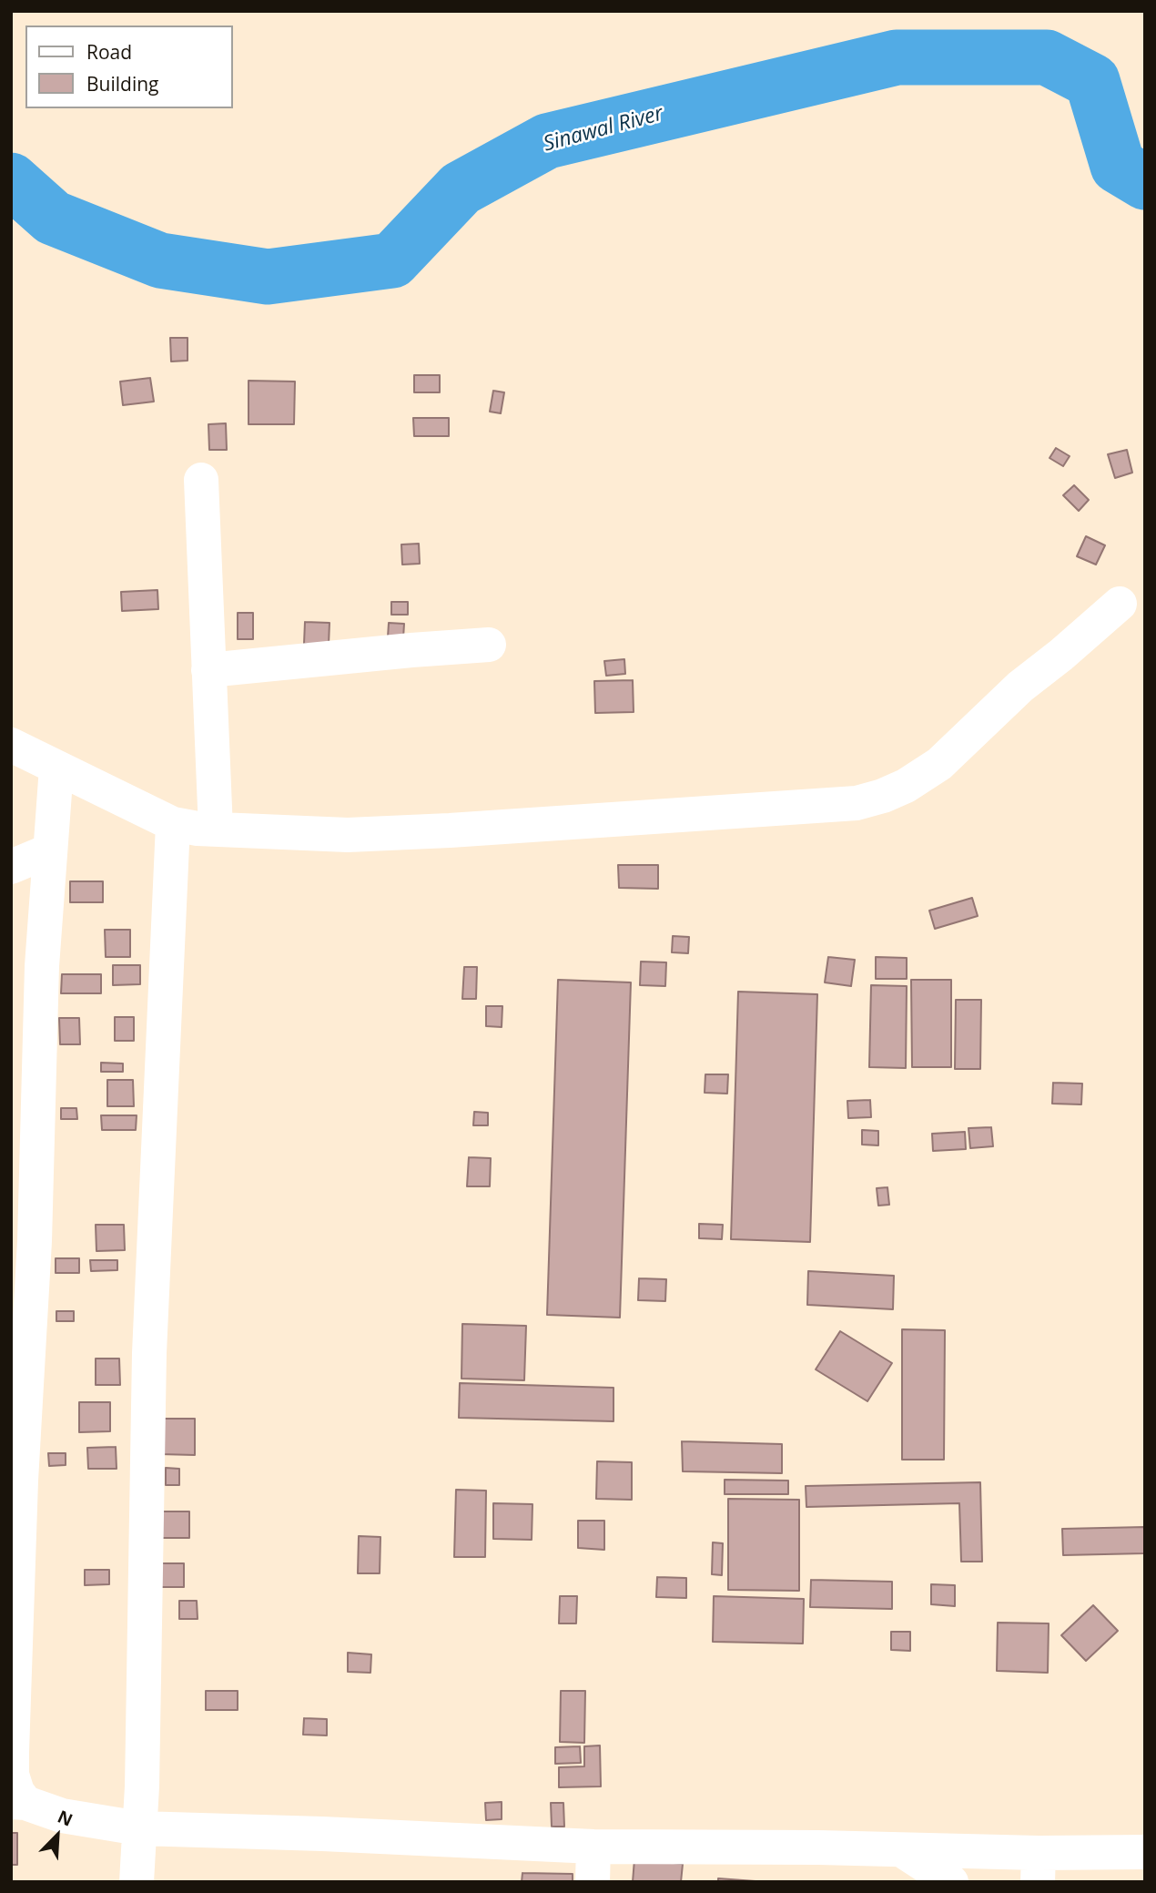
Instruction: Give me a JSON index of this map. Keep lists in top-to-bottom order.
{
  "water": ["Sinawal River"],
  "legend": ["Road", "Building"],
  "north": "top right"
}
